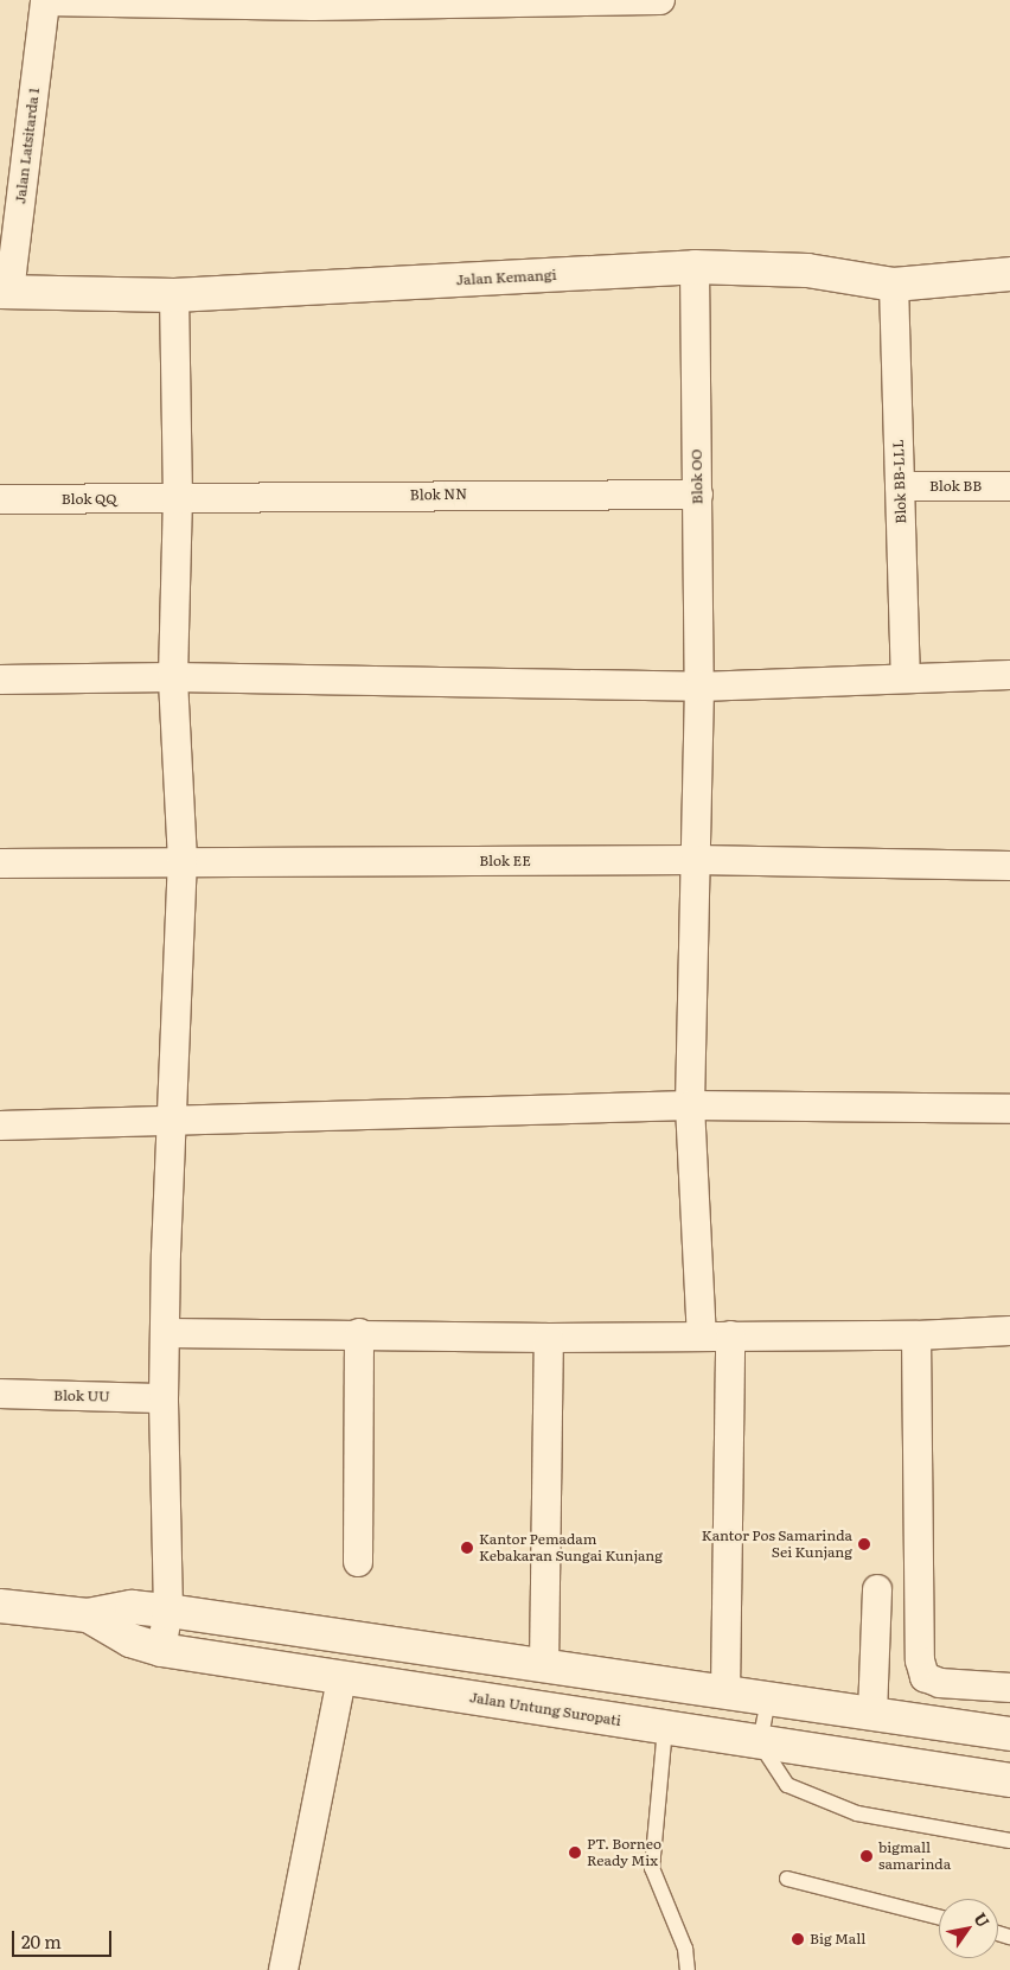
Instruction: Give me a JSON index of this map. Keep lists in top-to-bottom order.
{
  "streets": {
    "main road": ["Jalan Kemangi", "Jalan Untung Suropati"],
    "street": [
      "Jalan Latsitarda 1",
      "Blok OO",
      "Blok BB-LLL",
      "Blok BB",
      "Blok NN",
      "Blok QQ",
      "Blok EE",
      "Blok UU"
    ]
  },
  "crossings": [
    ["Jalan Latsitarda 1", "Jalan Kemangi"],
    ["Jalan Kemangi", "Blok OO"],
    ["Jalan Kemangi", "Blok BB-LLL"],
    ["Blok OO", "Blok NN"],
    ["Blok OO", "Blok EE"],
    ["Blok BB-LLL", "Blok BB"],
    ["Blok NN", "Blok QQ"]
  ],
  "places": [
    "Kantor Pos Samarinda Sei Kunjang",
    "Kantor Pemadam Kebakaran Sungai Kunjang",
    "PT. Borneo Ready Mix",
    "bigmall samarinda",
    "Big Mall"
  ],
  "scale_bar": "20 m",
  "north": "top right"
}
